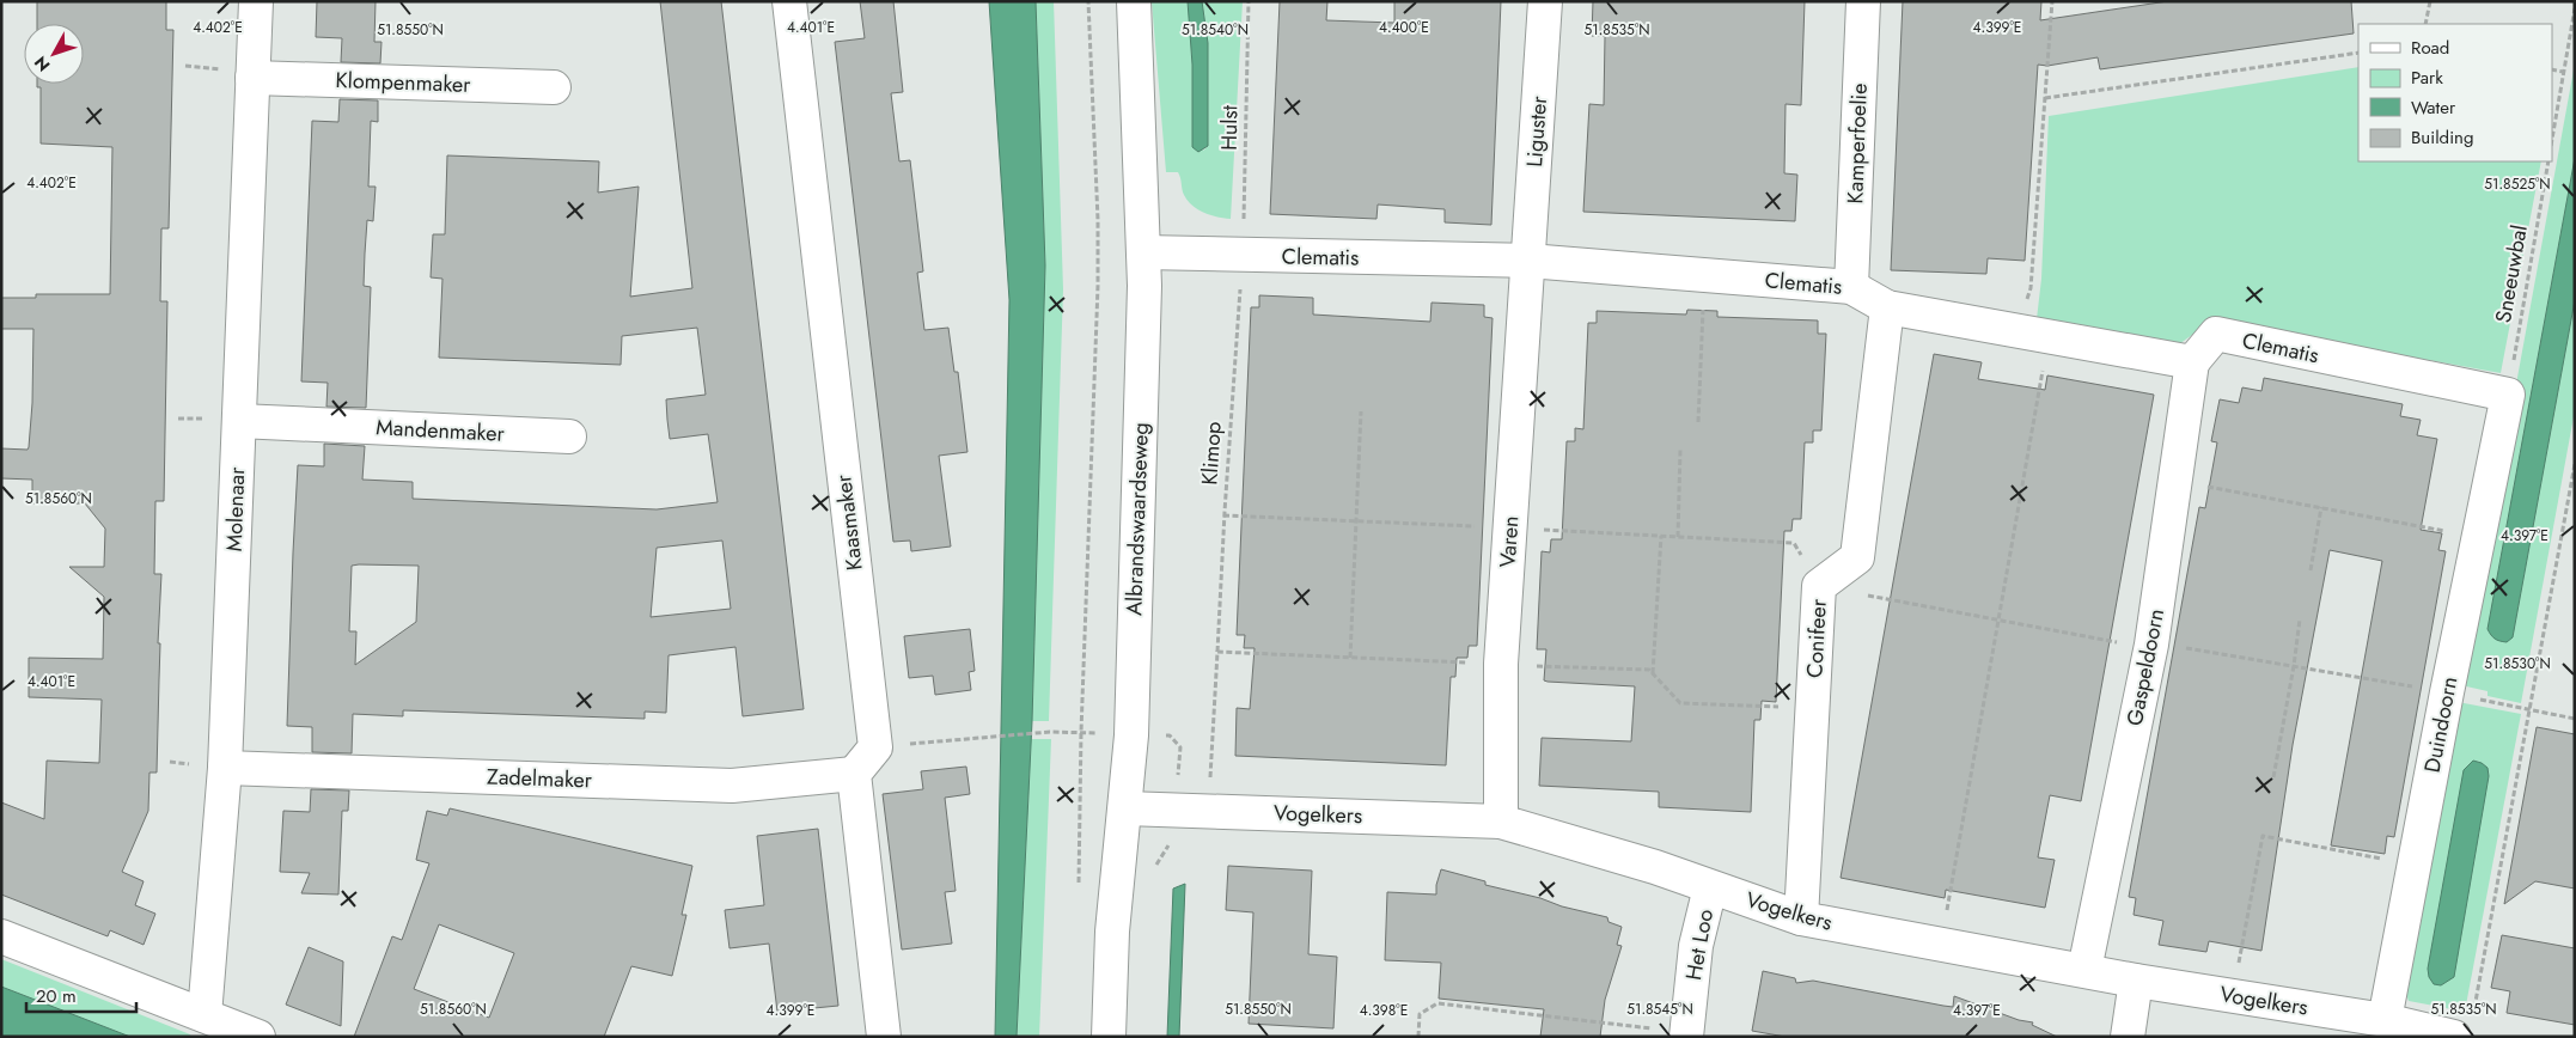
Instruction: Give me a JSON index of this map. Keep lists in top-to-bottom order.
{
  "streets": {
    "street": [
      "Klompenmaker",
      "Liguster",
      "Kamperfoelie",
      "Clematis",
      "Mandenmaker",
      "Molenaar",
      "Albrandswaardseweg",
      "Kaasmaker",
      "Varen",
      "Conifeer",
      "Gaspeldoorn",
      "Duindoorn",
      "Zadelmaker",
      "Vogelkers",
      "Het Loo"
    ],
    "path": ["Hulst", "Sneeuwbal", "Klimop"]
  },
  "crossings": [
    ["Klompenmaker", "Molenaar"],
    ["Hulst", "Clematis"],
    ["Hulst", "Klimop"],
    ["Liguster", "Clematis"],
    ["Liguster", "Varen"],
    ["Kamperfoelie", "Clematis"],
    ["Clematis", "Sneeuwbal"],
    ["Clematis", "Klimop"],
    ["Clematis", "Albrandswaardseweg"],
    ["Clematis", "Varen"],
    ["Clematis", "Conifeer"],
    ["Clematis", "Gaspeldoorn"],
    ["Clematis", "Duindoorn"],
    ["Sneeuwbal", "Duindoorn"],
    ["Mandenmaker", "Molenaar"],
    ["Klimop", "Vogelkers"],
    ["Molenaar", "Zadelmaker"],
    ["Albrandswaardseweg", "Vogelkers"],
    ["Varen", "Vogelkers"],
    ["Conifeer", "Vogelkers"],
    ["Gaspeldoorn", "Vogelkers"],
    ["Duindoorn", "Vogelkers"],
    ["Vogelkers", "Het Loo"]
  ],
  "legend": [
    "Road",
    "Park",
    "Water",
    "Building"
  ],
  "scale_bar": "20 m",
  "north": "bottom left",
  "coordinates": [
    "4.402°E",
    "4.400°E",
    "4.401°E",
    "4.399°E",
    "51.8550°N",
    "51.8540°N",
    "51.8535°N",
    "51.8525°N",
    "51.8560°N",
    "4.397°E",
    "51.8530°N",
    "51.8545°N",
    "4.398°E"
  ]
}
